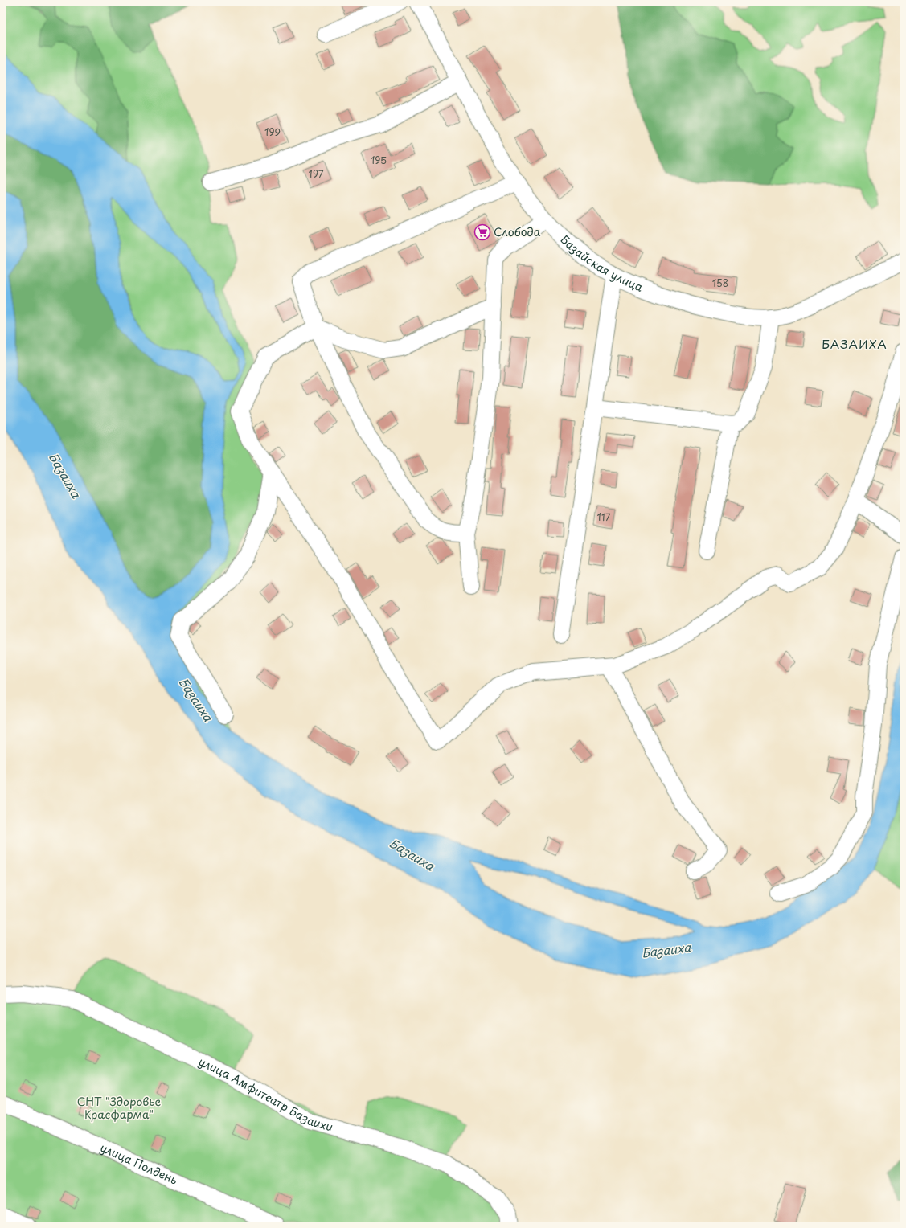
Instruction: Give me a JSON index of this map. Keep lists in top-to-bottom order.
{
  "streets": {
    "street": ["Базайская улица", "улица Амфитеатр Базаихи", "улица Полдень"]
  },
  "districts": ["БАЗАИХА"],
  "water": ["Базаиха"],
  "parks": ["СНТ \"Здоровье Красфарма\""],
  "places": {
    "supermarket": ["Слобода"]
  },
  "house_numbers": [
    "199",
    "195",
    "197",
    "158",
    "117"
  ]
}
